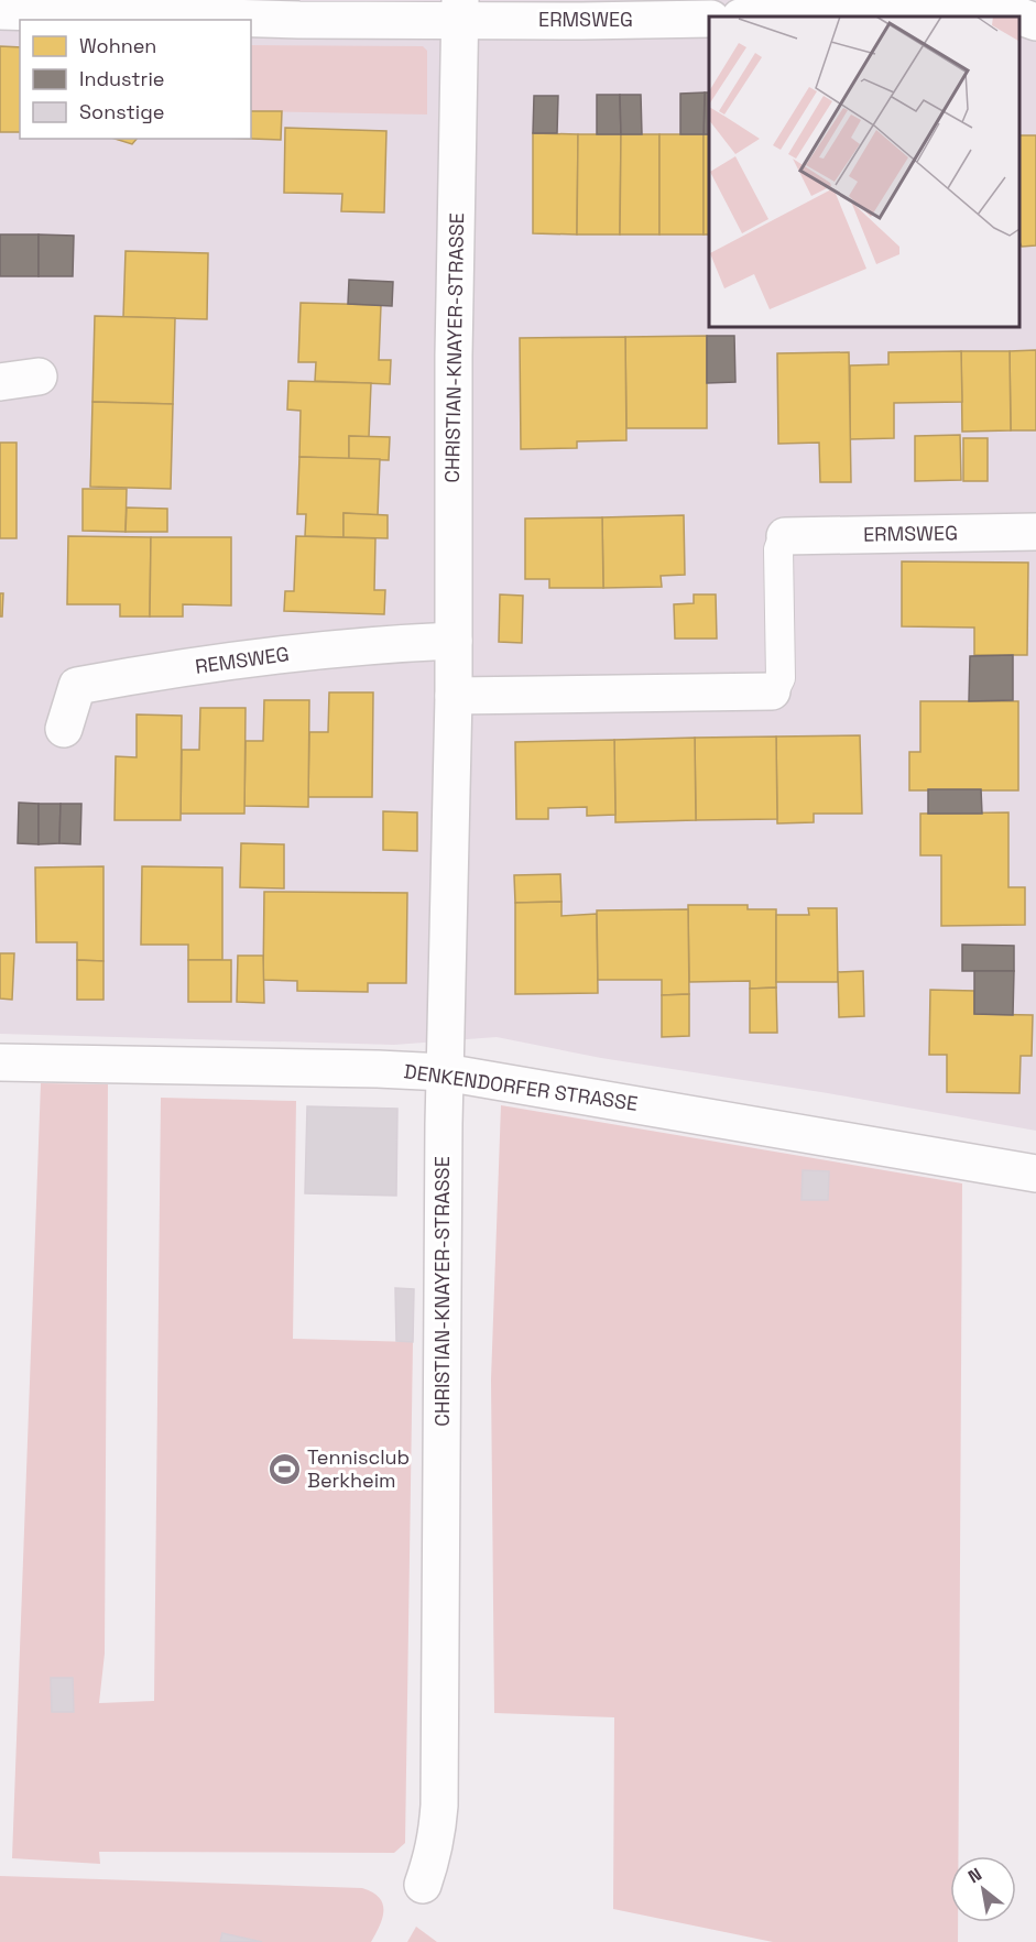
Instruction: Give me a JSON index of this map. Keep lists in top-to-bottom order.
{
  "streets": {
    "street": [
      "ERMSWEG",
      "CHRISTIAN-KNAYER-STRASSE",
      "REMSWEG",
      "DENKENDORFER STRASSE"
    ]
  },
  "crossings": [
    ["ERMSWEG", "CHRISTIAN-KNAYER-STRASSE"],
    ["CHRISTIAN-KNAYER-STRASSE", "REMSWEG"],
    ["CHRISTIAN-KNAYER-STRASSE", "DENKENDORFER STRASSE"]
  ],
  "places": {
    "sports": ["Tennisclub Berkheim"]
  },
  "legend": ["Wohnen", "Industrie", "Sonstige"],
  "north": "top left"
}
